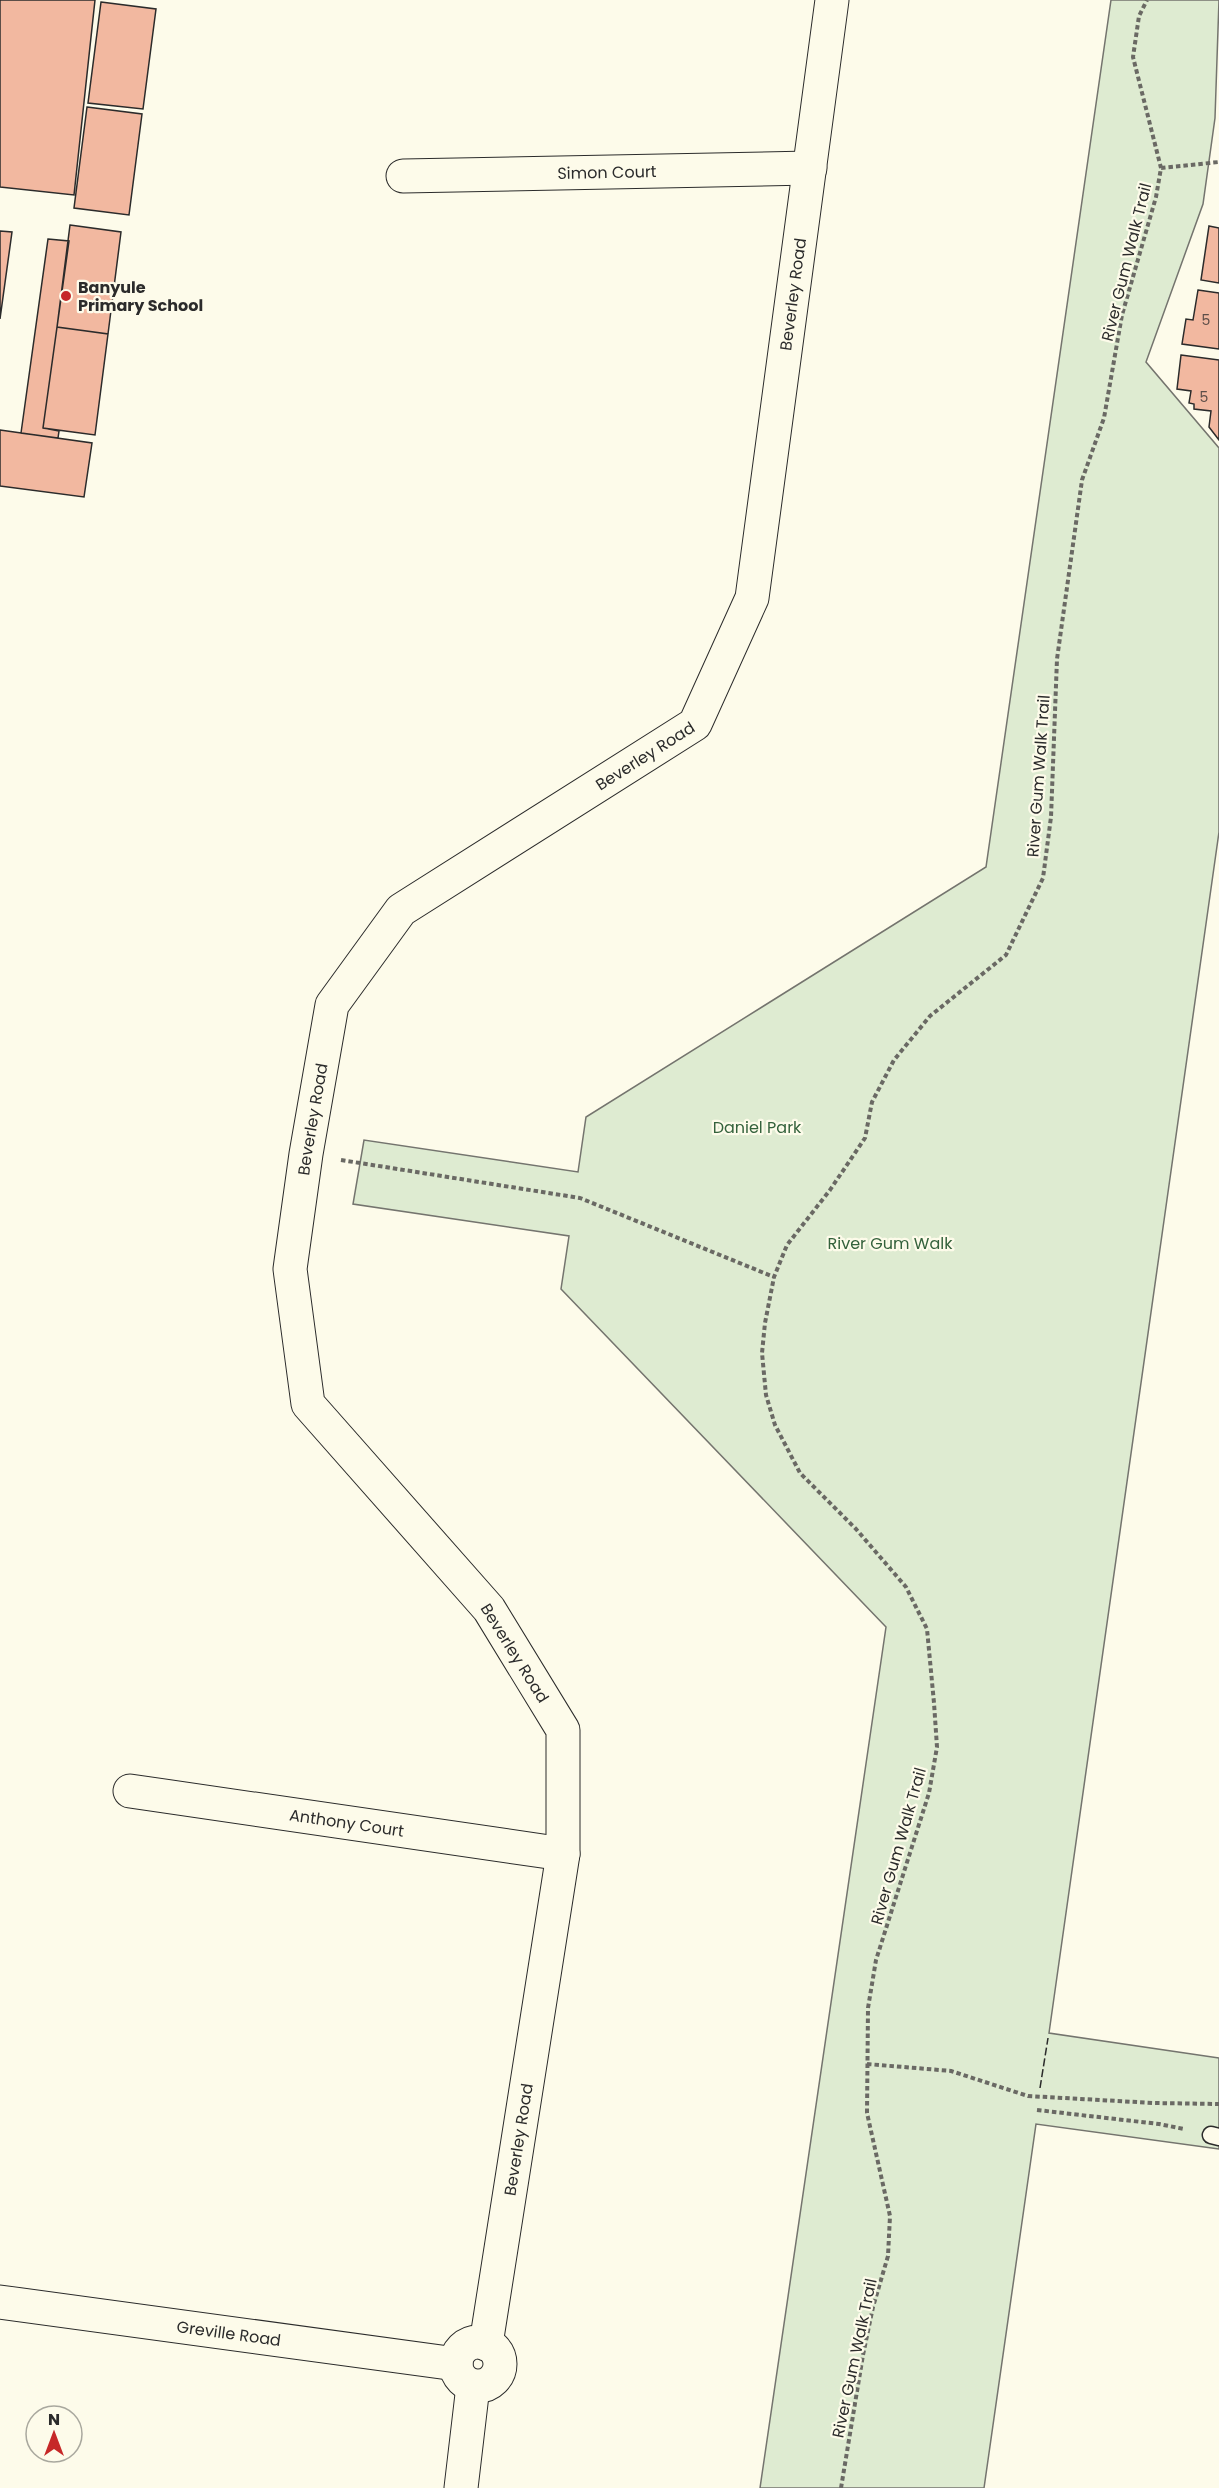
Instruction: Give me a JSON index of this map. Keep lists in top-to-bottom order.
{
  "streets": {
    "street": [
      "Simon Court",
      "Beverley Road",
      "Anthony Court",
      "Greville Road"
    ],
    "path": ["River Gum Walk Trail"]
  },
  "crossings": [
    ["Simon Court", "Beverley Road"],
    ["Beverley Road", "Anthony Court"],
    ["Beverley Road", "Greville Road"]
  ],
  "parks": ["Daniel Park", "River Gum Walk"],
  "places": ["Banyule Primary School"],
  "house_numbers": ["5", "5"],
  "north": "top"
}
